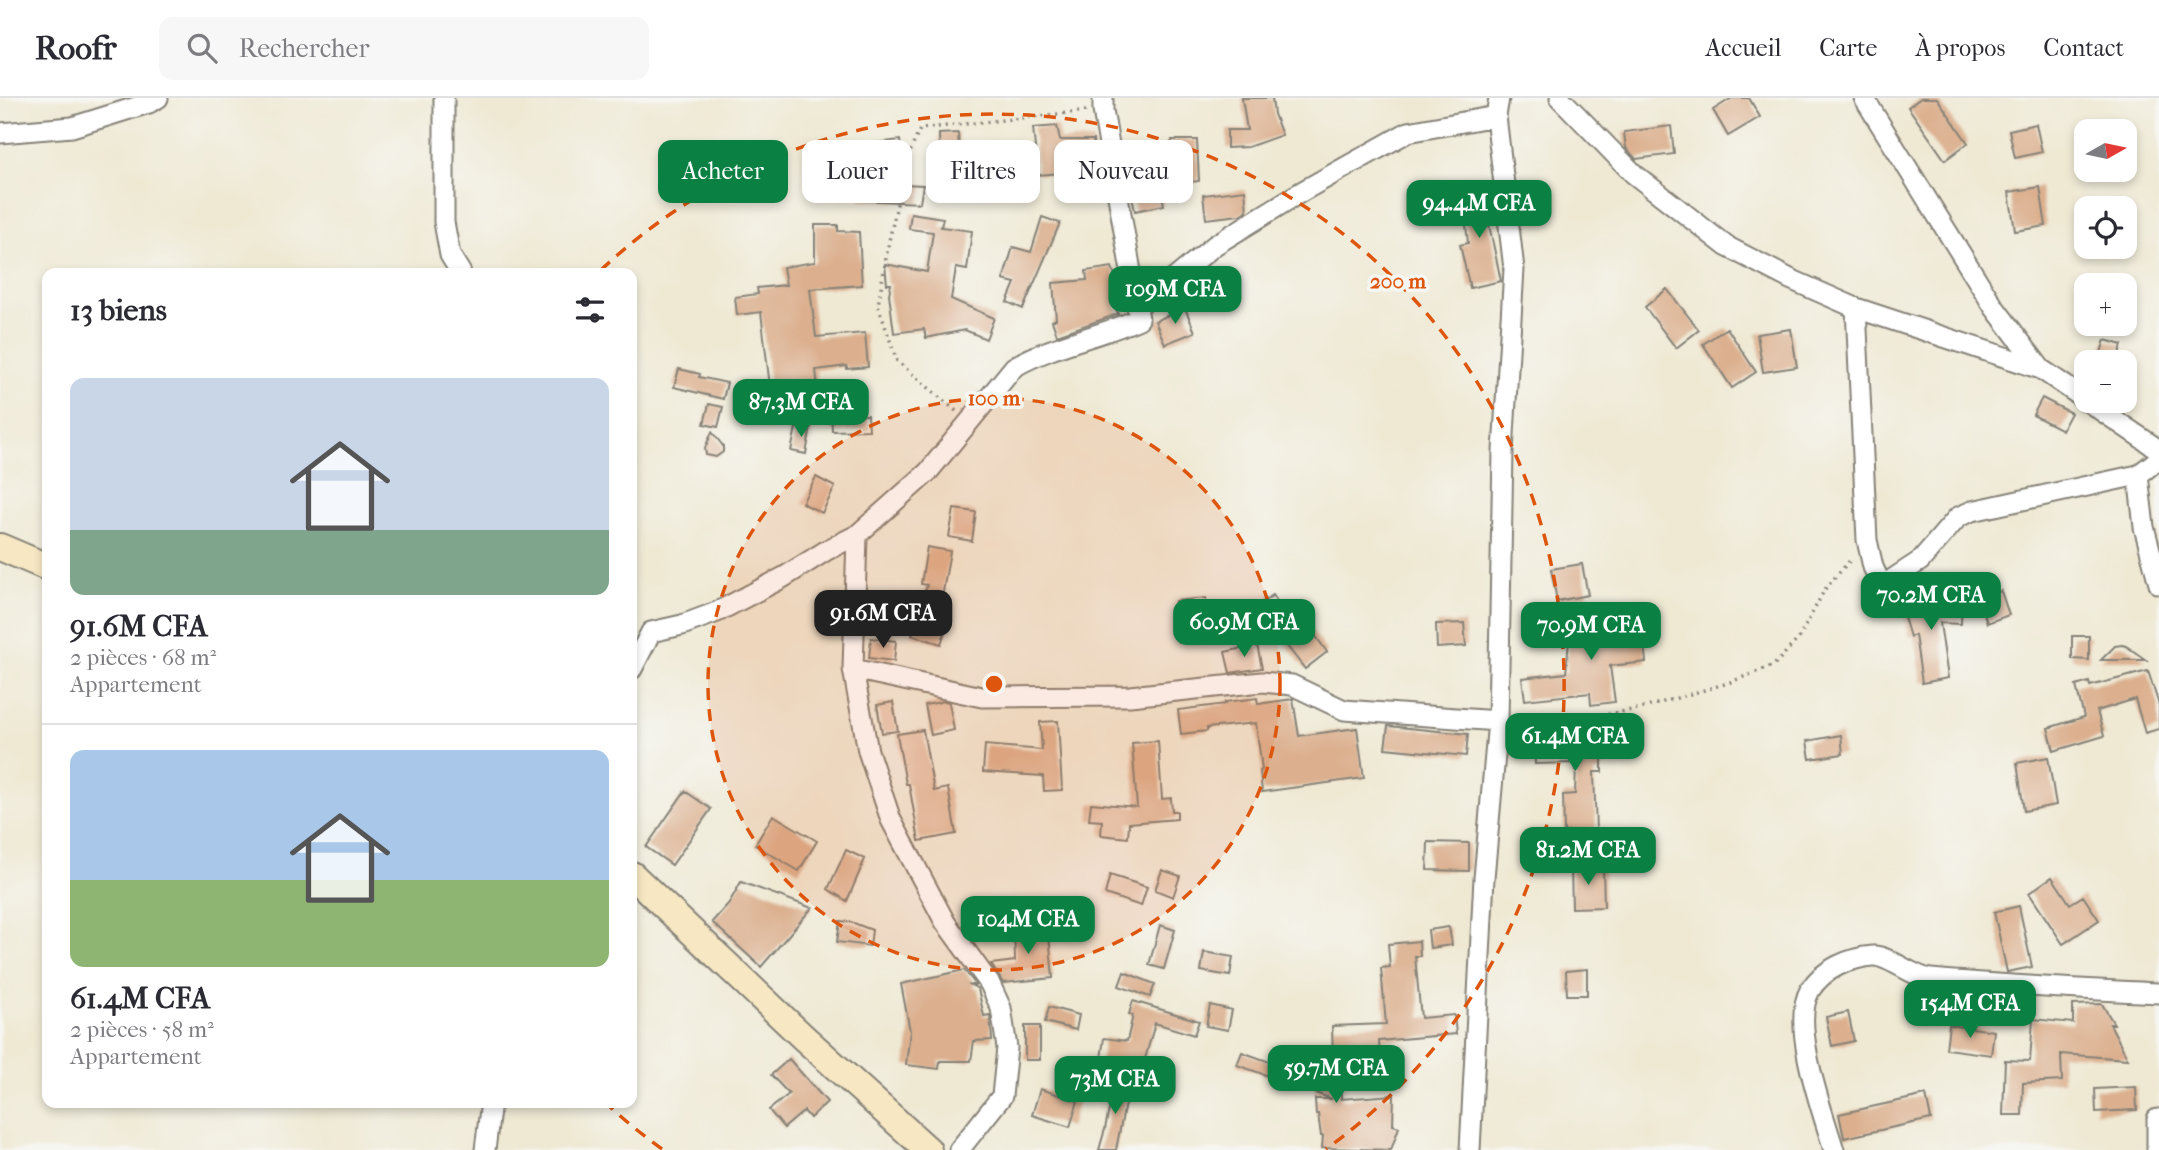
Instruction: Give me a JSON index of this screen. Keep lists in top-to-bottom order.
{
  "north": "right",
  "page": {
    "header": "Roofr",
    "search": "Rechercher",
    "nav": [
      "Accueil",
      "Carte",
      "À propos",
      "Contact"
    ],
    "map_buttons": ["+", "−"],
    "chip": [
      "Acheter",
      "Louer",
      "Filtres",
      "Nouveau"
    ],
    "price": [
      "94.4M CFA",
      "109M CFA",
      "87.3M CFA",
      "70.2M CFA",
      "91.6M CFA",
      "60.9M CFA",
      "70.9M CFA",
      "61.4M CFA",
      "81.2M CFA",
      "104M CFA",
      "154M CFA",
      "59.7M CFA",
      "73M CFA"
    ],
    "heading": "13 biens",
    "list": [
      {
        "name": "91.6M CFA",
        "note": "2 pièces · 68 m² · Appartement"
      },
      {
        "name": "61.4M CFA",
        "note": "2 pièces · 58 m² · Appartement"
      }
    ]
  },
  "rings": ["200 m", "100 m"]
}
